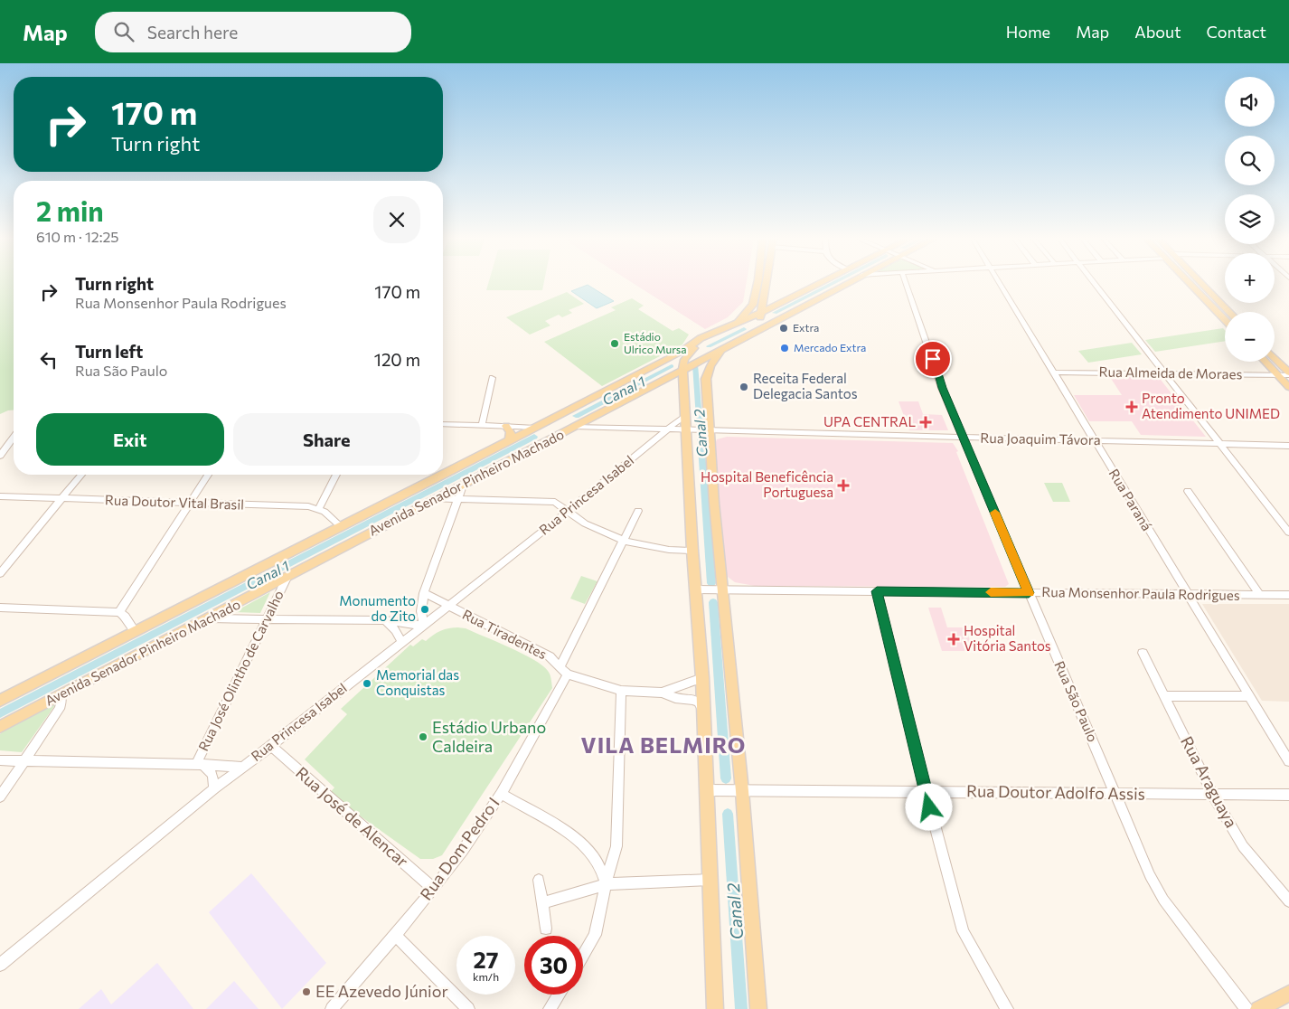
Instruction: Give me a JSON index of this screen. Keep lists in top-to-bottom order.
{
  "streets": {
    "main road": ["Avenida Senador Pinheiro Machado"],
    "street": [
      "Rua Almeida de Moraes",
      "Rua Joaquim Távora",
      "Rua Princesa Isabel",
      "Rua Paraná",
      "Rua Doutor Vital Brasil",
      "Rua Monsenhor Paula Rodrigues",
      "Rua Tiradentes",
      "Rua José Olintho de Carvalho",
      "Rua São Paulo",
      "Rua Araguaya",
      "Rua Doutor Adolfo Assis",
      "Rua José de Alencar",
      "Rua Dom Pedro I"
    ]
  },
  "crossings": [
    ["Rua Almeida de Moraes", "Rua Paraná"],
    ["Rua Joaquim Távora", "Avenida Senador Pinheiro Machado"],
    ["Rua Joaquim Távora", "Rua Princesa Isabel"],
    ["Rua Joaquim Távora", "Rua Paraná"],
    ["Rua Joaquim Távora", "Rua São Paulo"],
    ["Avenida Senador Pinheiro Machado", "Rua José Olintho de Carvalho"],
    ["Rua Princesa Isabel", "Rua Tiradentes"],
    ["Rua Princesa Isabel", "Rua José de Alencar"],
    ["Rua Paraná", "Rua Monsenhor Paula Rodrigues"],
    ["Rua Monsenhor Paula Rodrigues", "Rua São Paulo"],
    ["Rua Tiradentes", "Rua Dom Pedro I"],
    ["Rua São Paulo", "Rua Doutor Adolfo Assis"],
    ["Rua Araguaya", "Rua Doutor Adolfo Assis"],
    ["Rua José de Alencar", "Rua Dom Pedro I"]
  ],
  "districts": ["VILA BELMIRO"],
  "water": ["Canal 1", "Canal 2"],
  "places": {
    "other": [
      "Extra",
      "Estádio Ulrico Mursa",
      "Mercado Extra",
      "Receita Federal Delegacia Santos",
      "Monumento do Zito",
      "Memorial das Conquistas",
      "Estádio Urbano Caldeira",
      "EE Azevedo Júnior"
    ],
    "health": [
      "Pronto Atendimento UNIMED",
      "UPA CENTRAL",
      "Hospital Beneficência Portuguesa",
      "Hospital Vitória Santos"
    ]
  },
  "page": {
    "header": "Map",
    "search": "Search here",
    "nav": [
      "Home",
      "Map",
      "About",
      "Contact"
    ],
    "map_buttons": ["+", "−"],
    "turn": ["170 m", "Turn right"],
    "heading": ["2 min", "610 m · 12:25"],
    "list": [
      {
        "name": "Turn right",
        "note": "Rua Monsenhor Paula Rodrigues",
        "value": "170 m"
      },
      {
        "name": "Turn left",
        "note": "Rua São Paulo",
        "value": "120 m"
      }
    ],
    "buttons": ["Exit", "Share"],
    "speed": "27 km/h",
    "limit": "30"
  }
}
